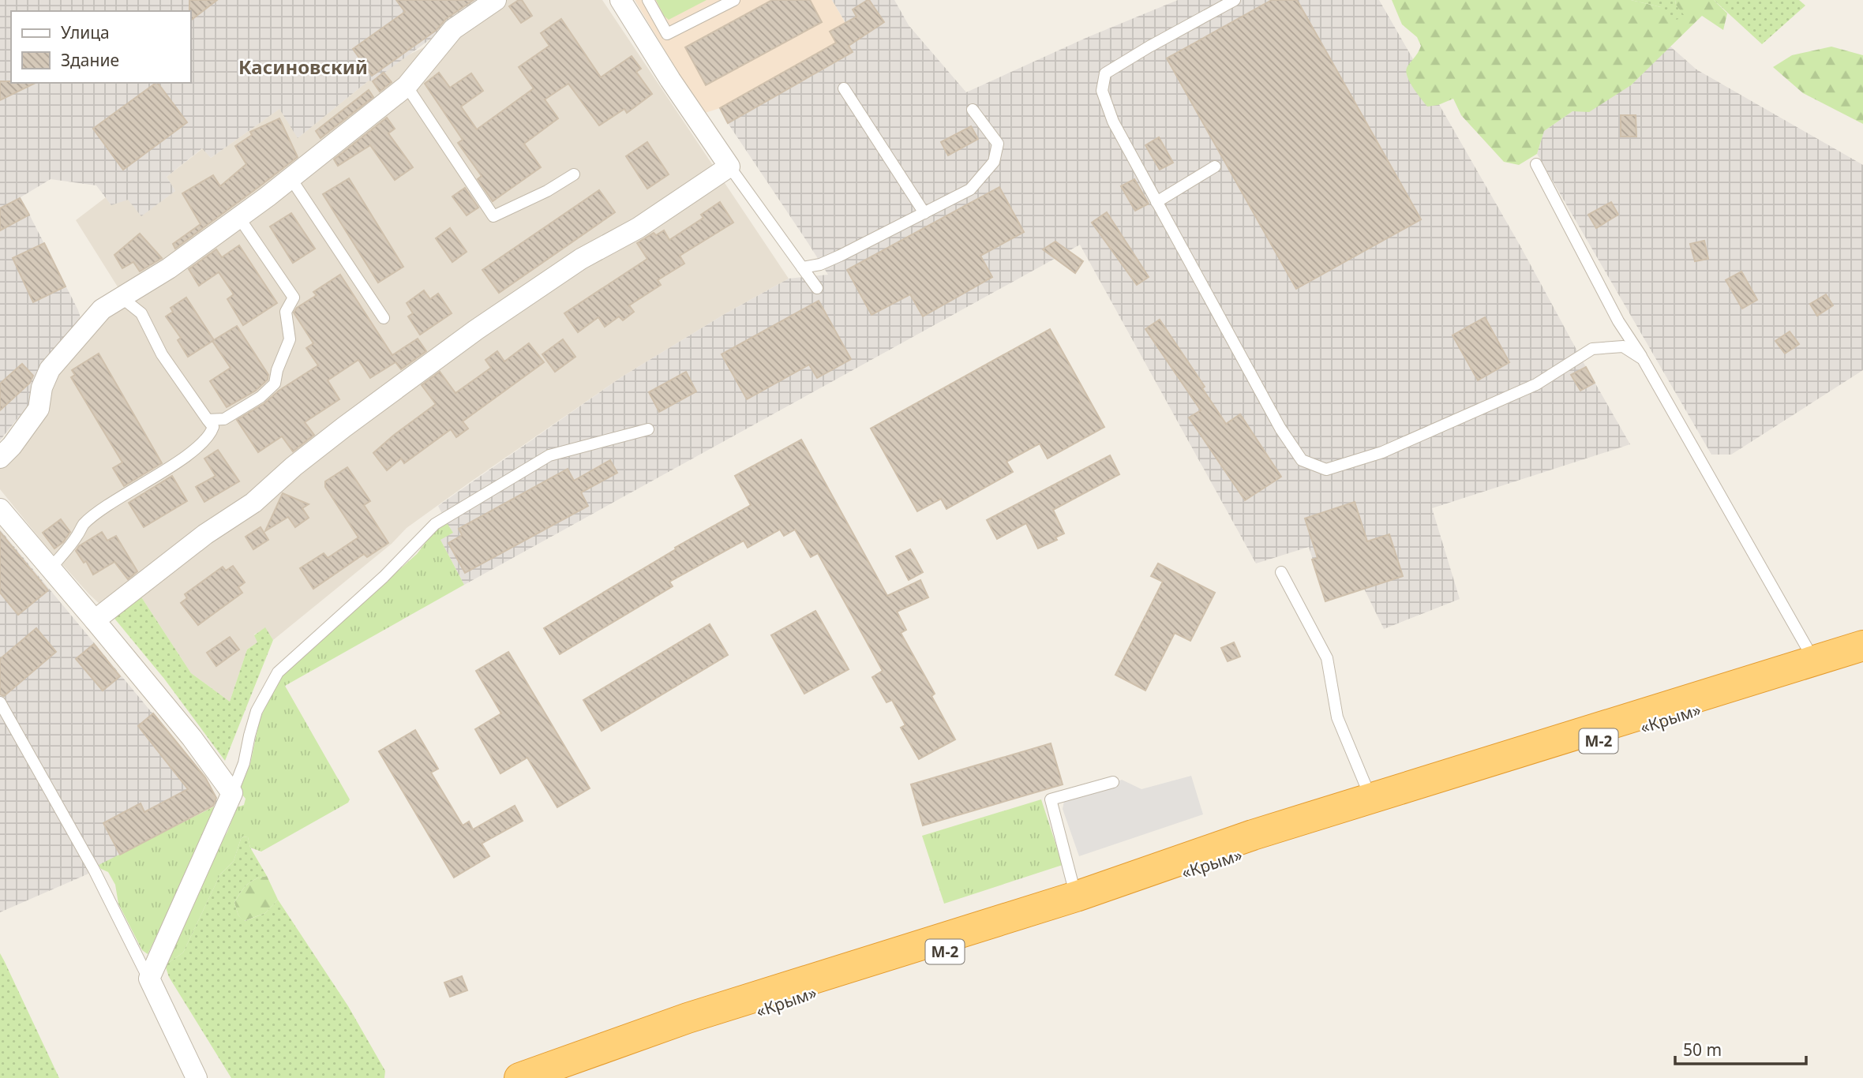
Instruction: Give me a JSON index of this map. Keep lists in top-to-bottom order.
{
  "streets": {
    "highway": ["«Крым»", "М-2"]
  },
  "districts": ["Касиновский"],
  "legend": ["Улица", "Здание"],
  "scale_bar": "50 m"
}
